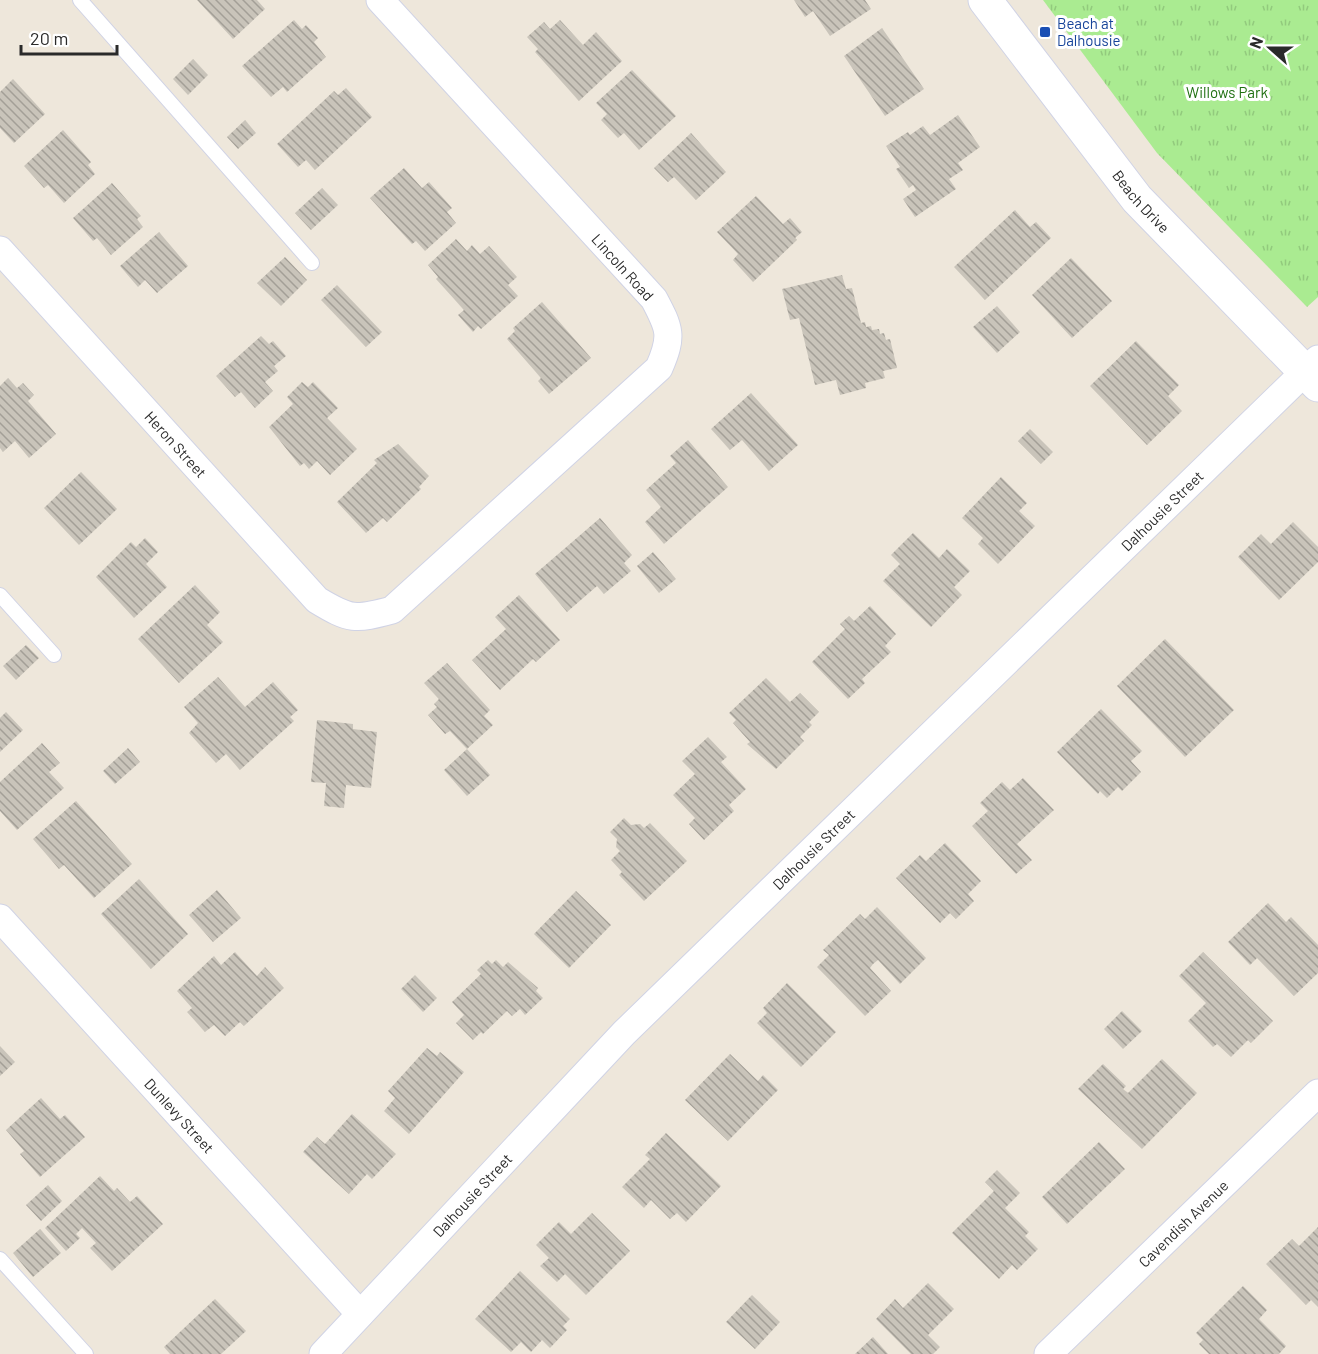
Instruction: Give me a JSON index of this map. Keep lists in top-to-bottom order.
{
  "streets": {
    "main road": ["Beach Drive"],
    "street": [
      "Lincoln Road",
      "Heron Street",
      "Dalhousie Street",
      "Dunlevy Street",
      "Cavendish Avenue"
    ]
  },
  "crossings": [
    ["Beach Drive", "Dalhousie Street"],
    ["Lincoln Road", "Heron Street"],
    ["Dalhousie Street", "Dunlevy Street"]
  ],
  "parks": ["Willows Park"],
  "places": {
    "transit": ["Beach at Dalhousie"]
  },
  "scale_bar": "20 m",
  "north": "left"
}
